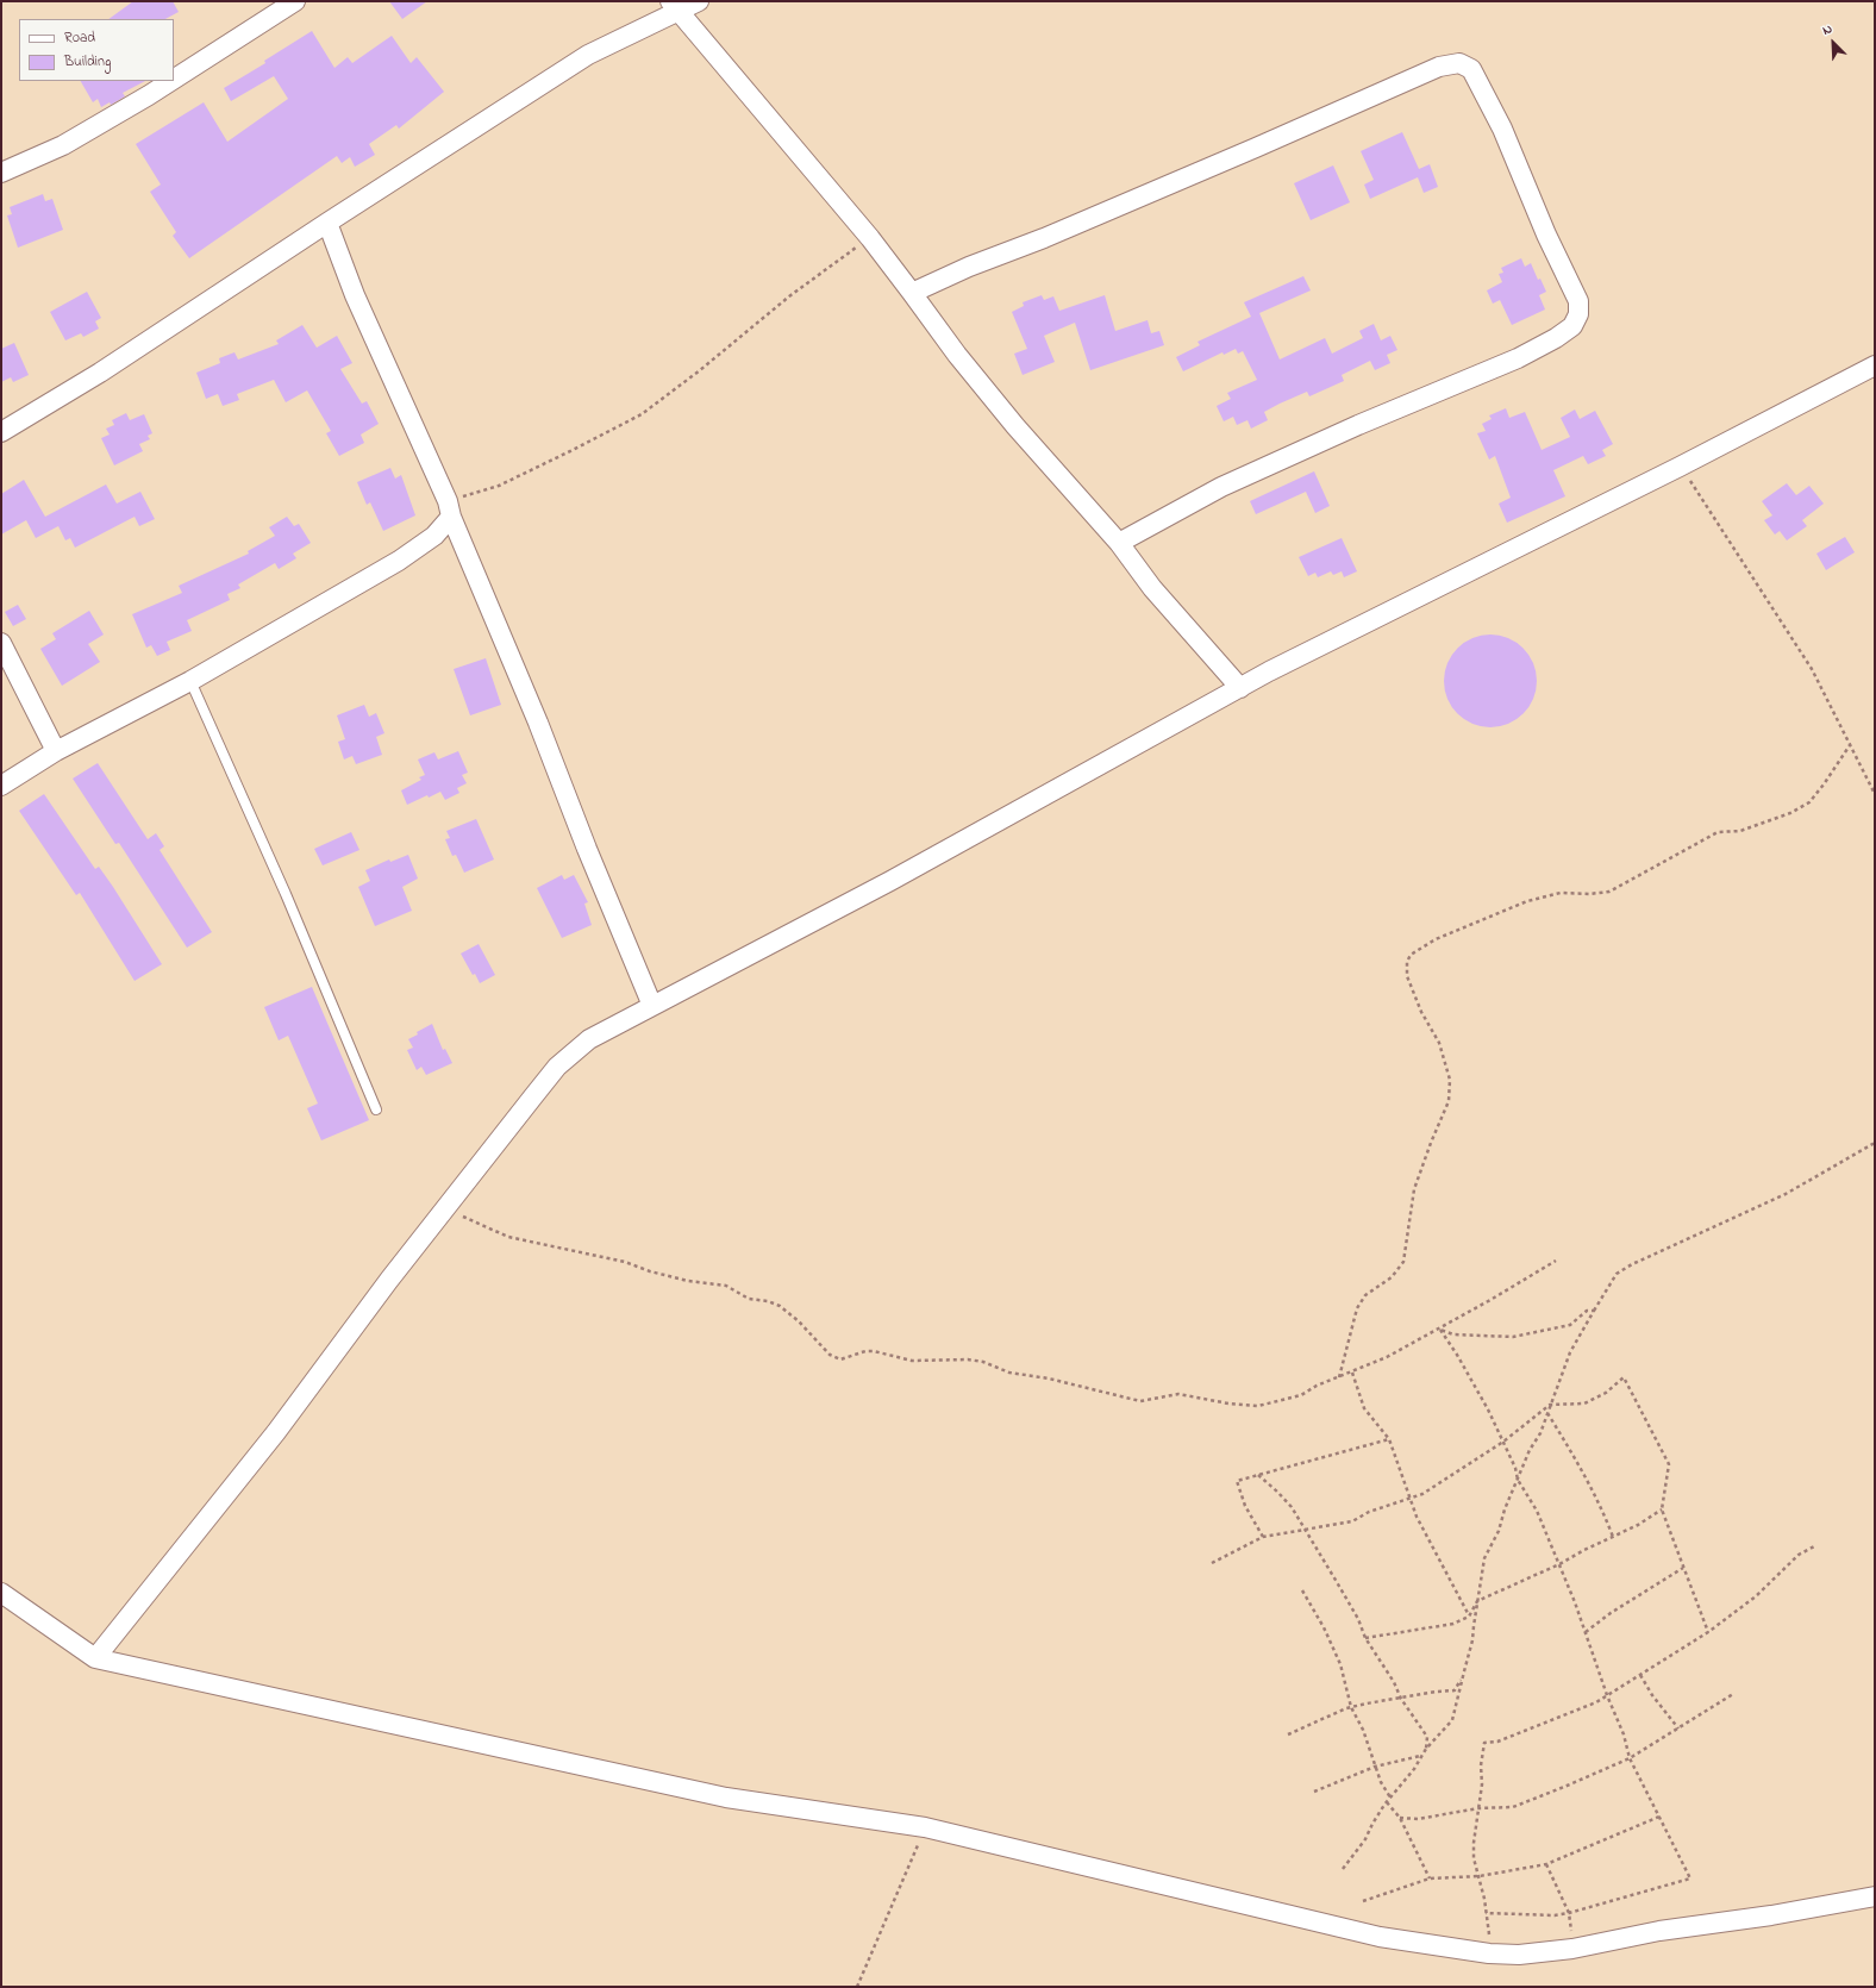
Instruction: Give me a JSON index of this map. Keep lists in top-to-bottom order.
{
  "legend": ["Road", "Building"],
  "north": "top left"
}
